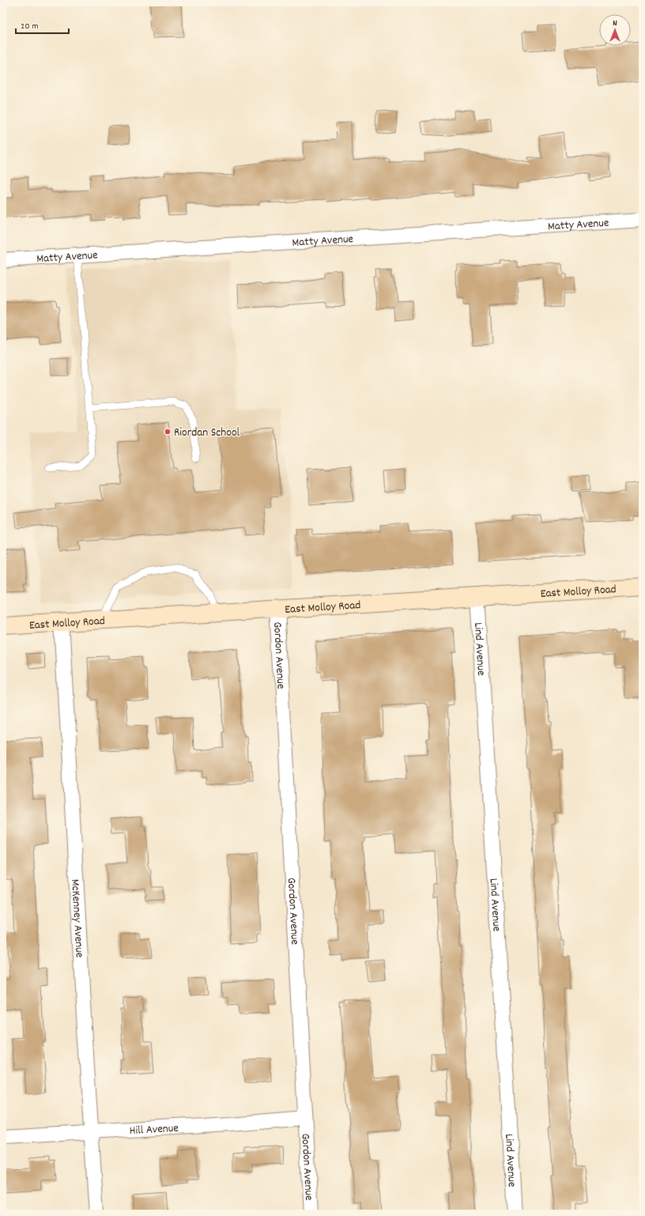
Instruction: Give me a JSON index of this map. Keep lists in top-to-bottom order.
{
  "streets": {
    "street": [
      "Matty Avenue",
      "East Molloy Road",
      "Lind Avenue",
      "Gordon Avenue",
      "McKenney Avenue",
      "Hill Avenue"
    ]
  },
  "crossings": [
    ["East Molloy Road", "Lind Avenue"],
    ["East Molloy Road", "Gordon Avenue"],
    ["East Molloy Road", "McKenney Avenue"],
    ["Gordon Avenue", "Hill Avenue"],
    ["McKenney Avenue", "Hill Avenue"]
  ],
  "places": ["Riordan School"],
  "scale_bar": "20 m",
  "north": "top"
}
